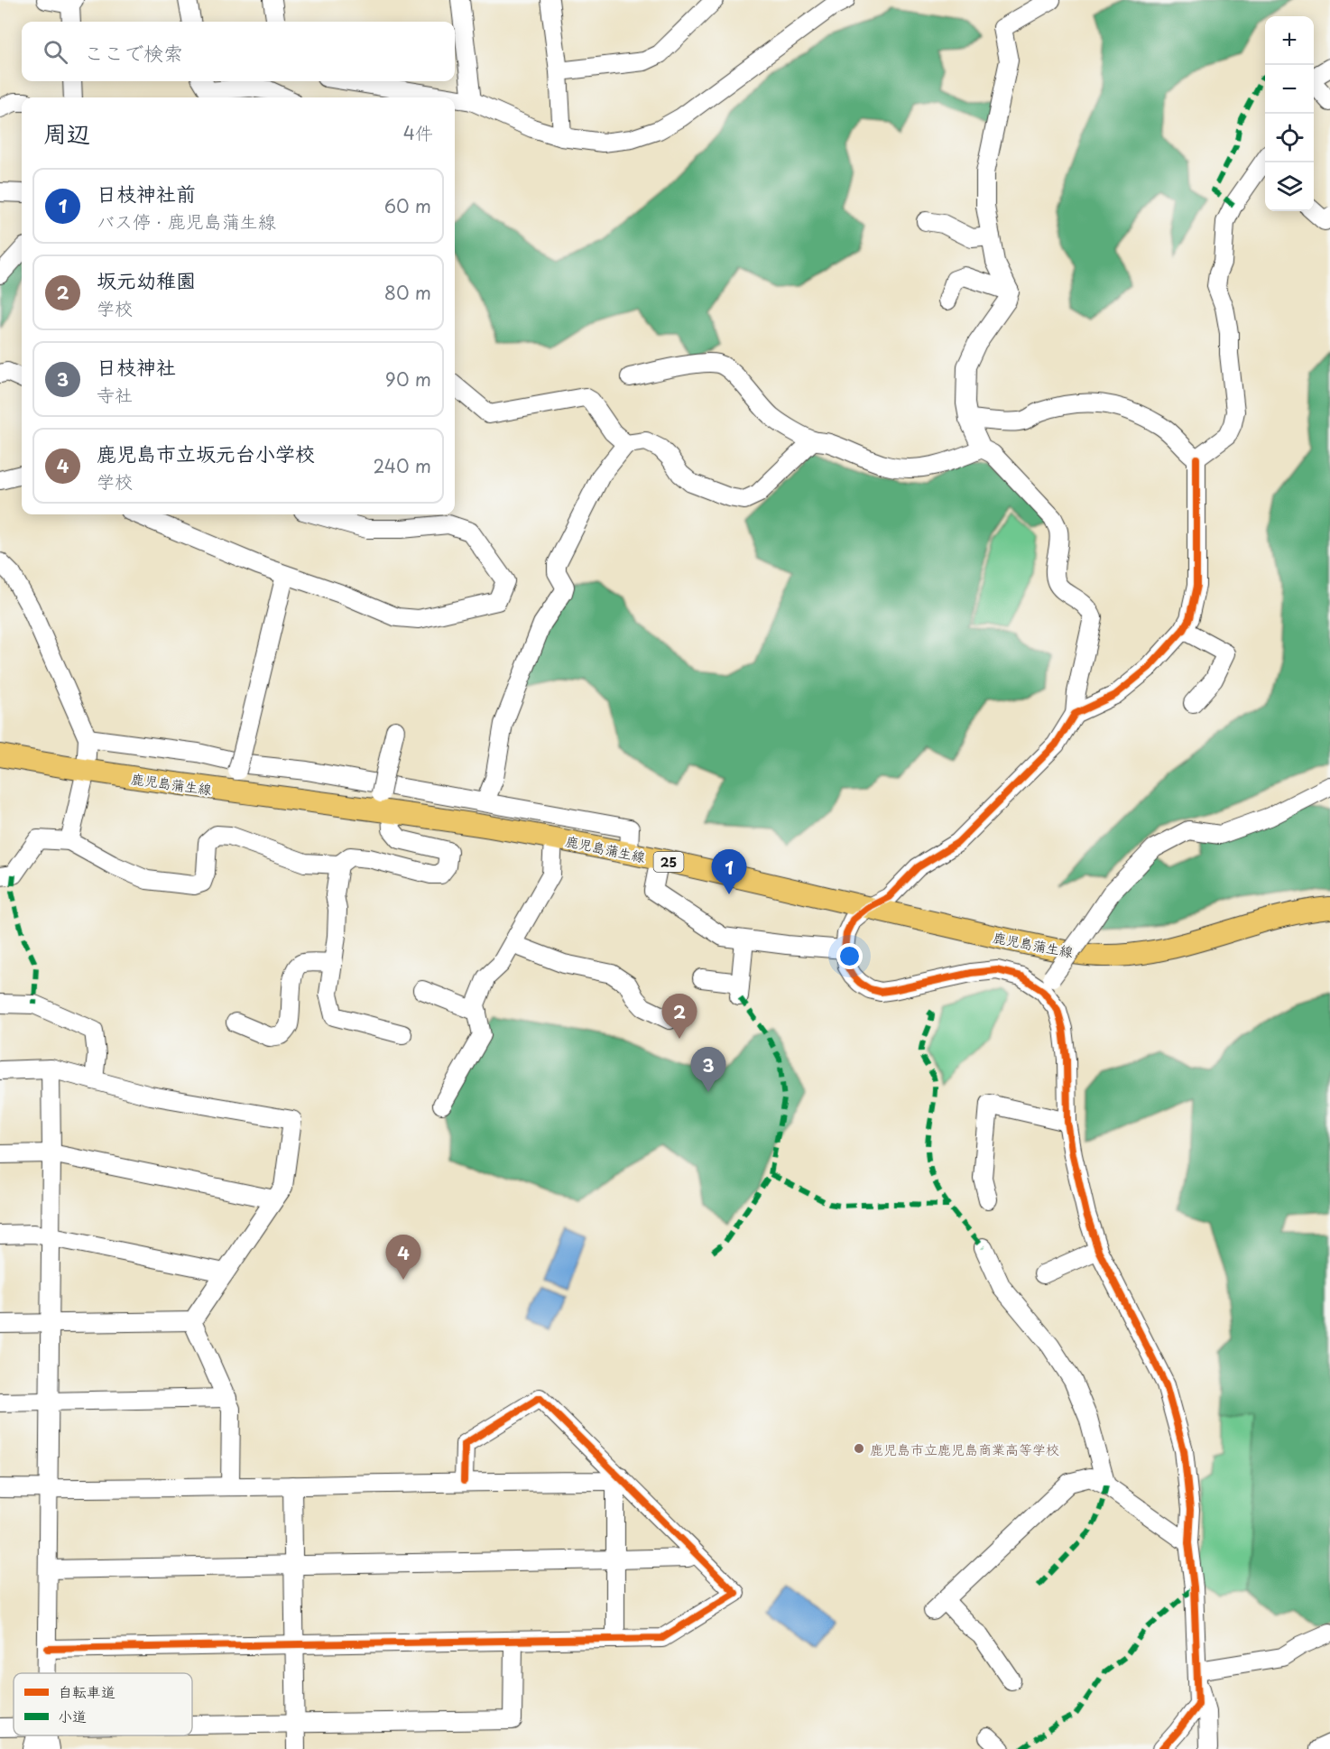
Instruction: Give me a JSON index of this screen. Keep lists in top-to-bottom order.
{
  "streets": {
    "main road": ["鹿児島蒲生線", "25"]
  },
  "places": ["鹿児島市立鹿児島商業高等学校"],
  "legend": ["自転車道", "小道"],
  "page": {
    "map_buttons": ["+", "−"],
    "search": "ここで検索",
    "heading": ["周辺", "4件"],
    "list": [
      {
        "mark": "1",
        "name": "日枝神社前",
        "note": "バス停 · 鹿児島蒲生線",
        "value": "60 m"
      },
      {
        "mark": "2",
        "name": "坂元幼稚園",
        "note": "学校",
        "value": "80 m"
      },
      {
        "mark": "3",
        "name": "日枝神社",
        "note": "寺社",
        "value": "90 m"
      },
      {
        "mark": "4",
        "name": "鹿児島市立坂元台小学校",
        "note": "学校",
        "value": "240 m"
      }
    ],
    "pins": [
      "1",
      "2",
      "3",
      "4"
    ]
  }
}
